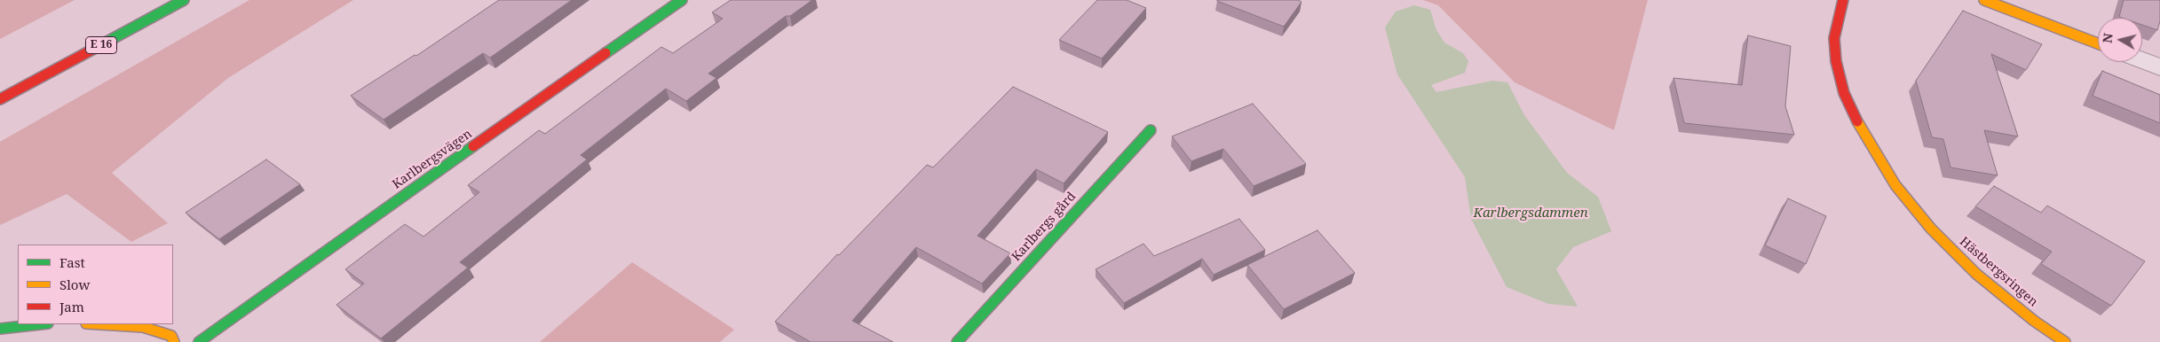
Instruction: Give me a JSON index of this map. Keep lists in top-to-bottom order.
{
  "streets": {
    "main road": [
      "E 16",
      "Karlbergsvägen",
      "Karlbergs gård",
      "Hästbergsringen"
    ]
  },
  "water": ["Karlbergsdammen"],
  "legend": ["Fast", "Slow", "Jam"],
  "north": "left"
}
